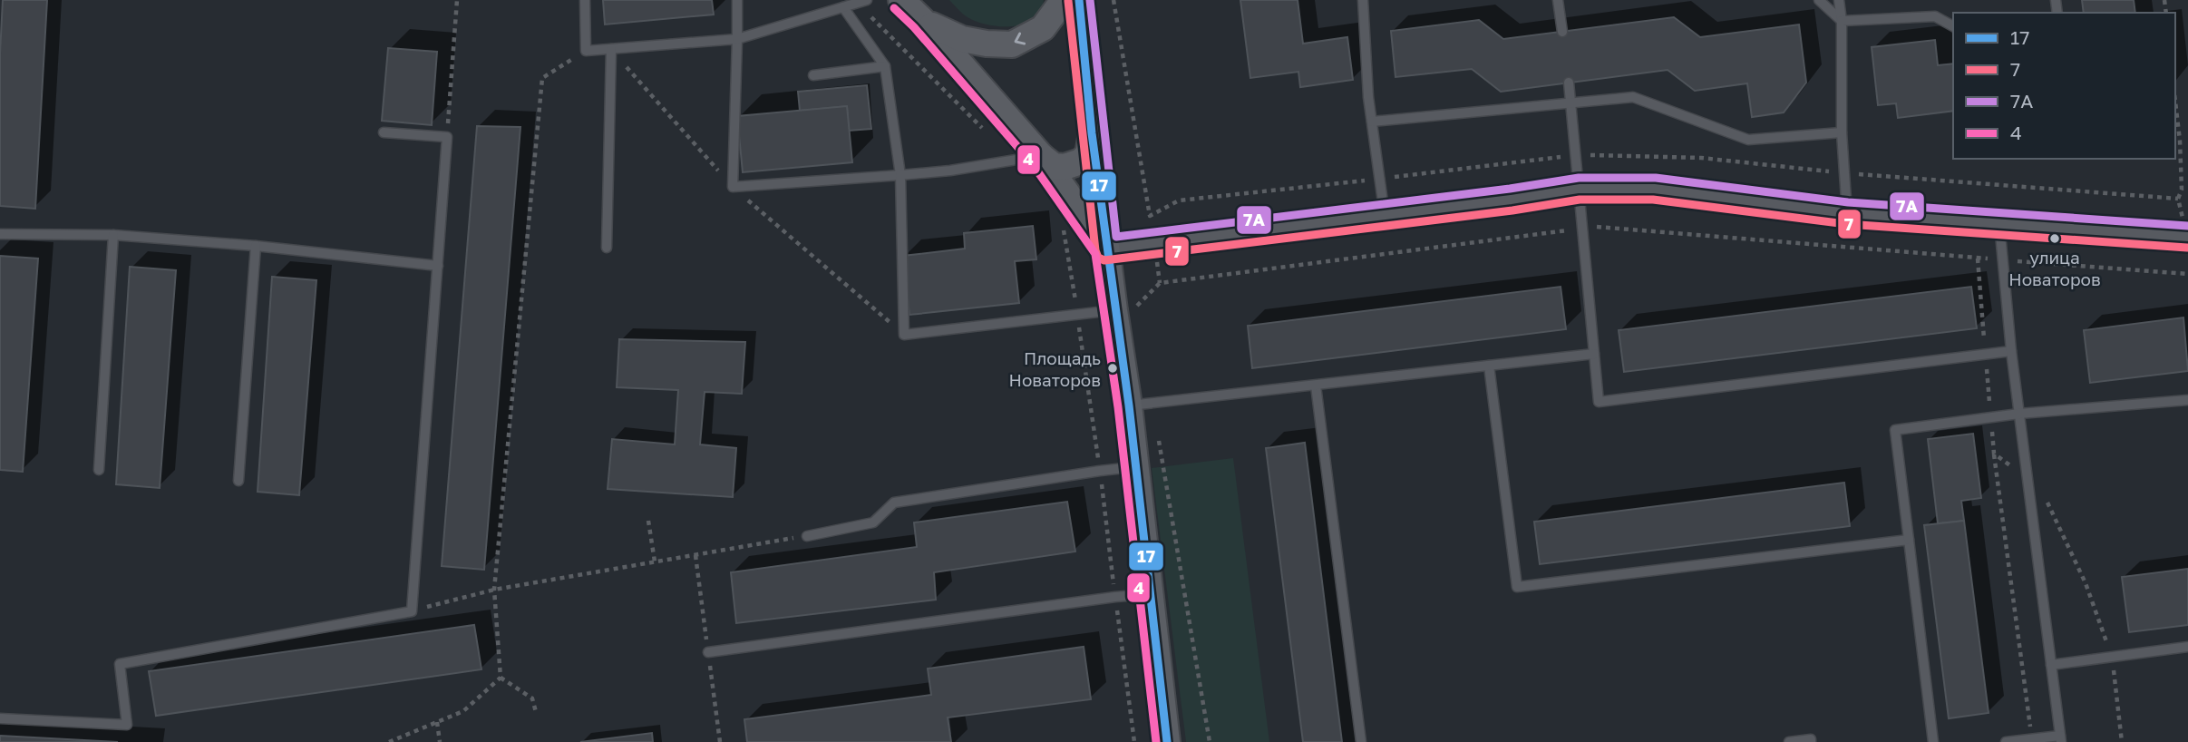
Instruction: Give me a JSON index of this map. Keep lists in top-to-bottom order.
{
  "places": ["улица Новаторов", "Площадь Новаторов"],
  "lines": [
    "transit line 17",
    "transit line 7А",
    "transit line 7",
    "transit line 4"
  ],
  "legend": [
    "17",
    "7",
    "7А",
    "4"
  ]
}
